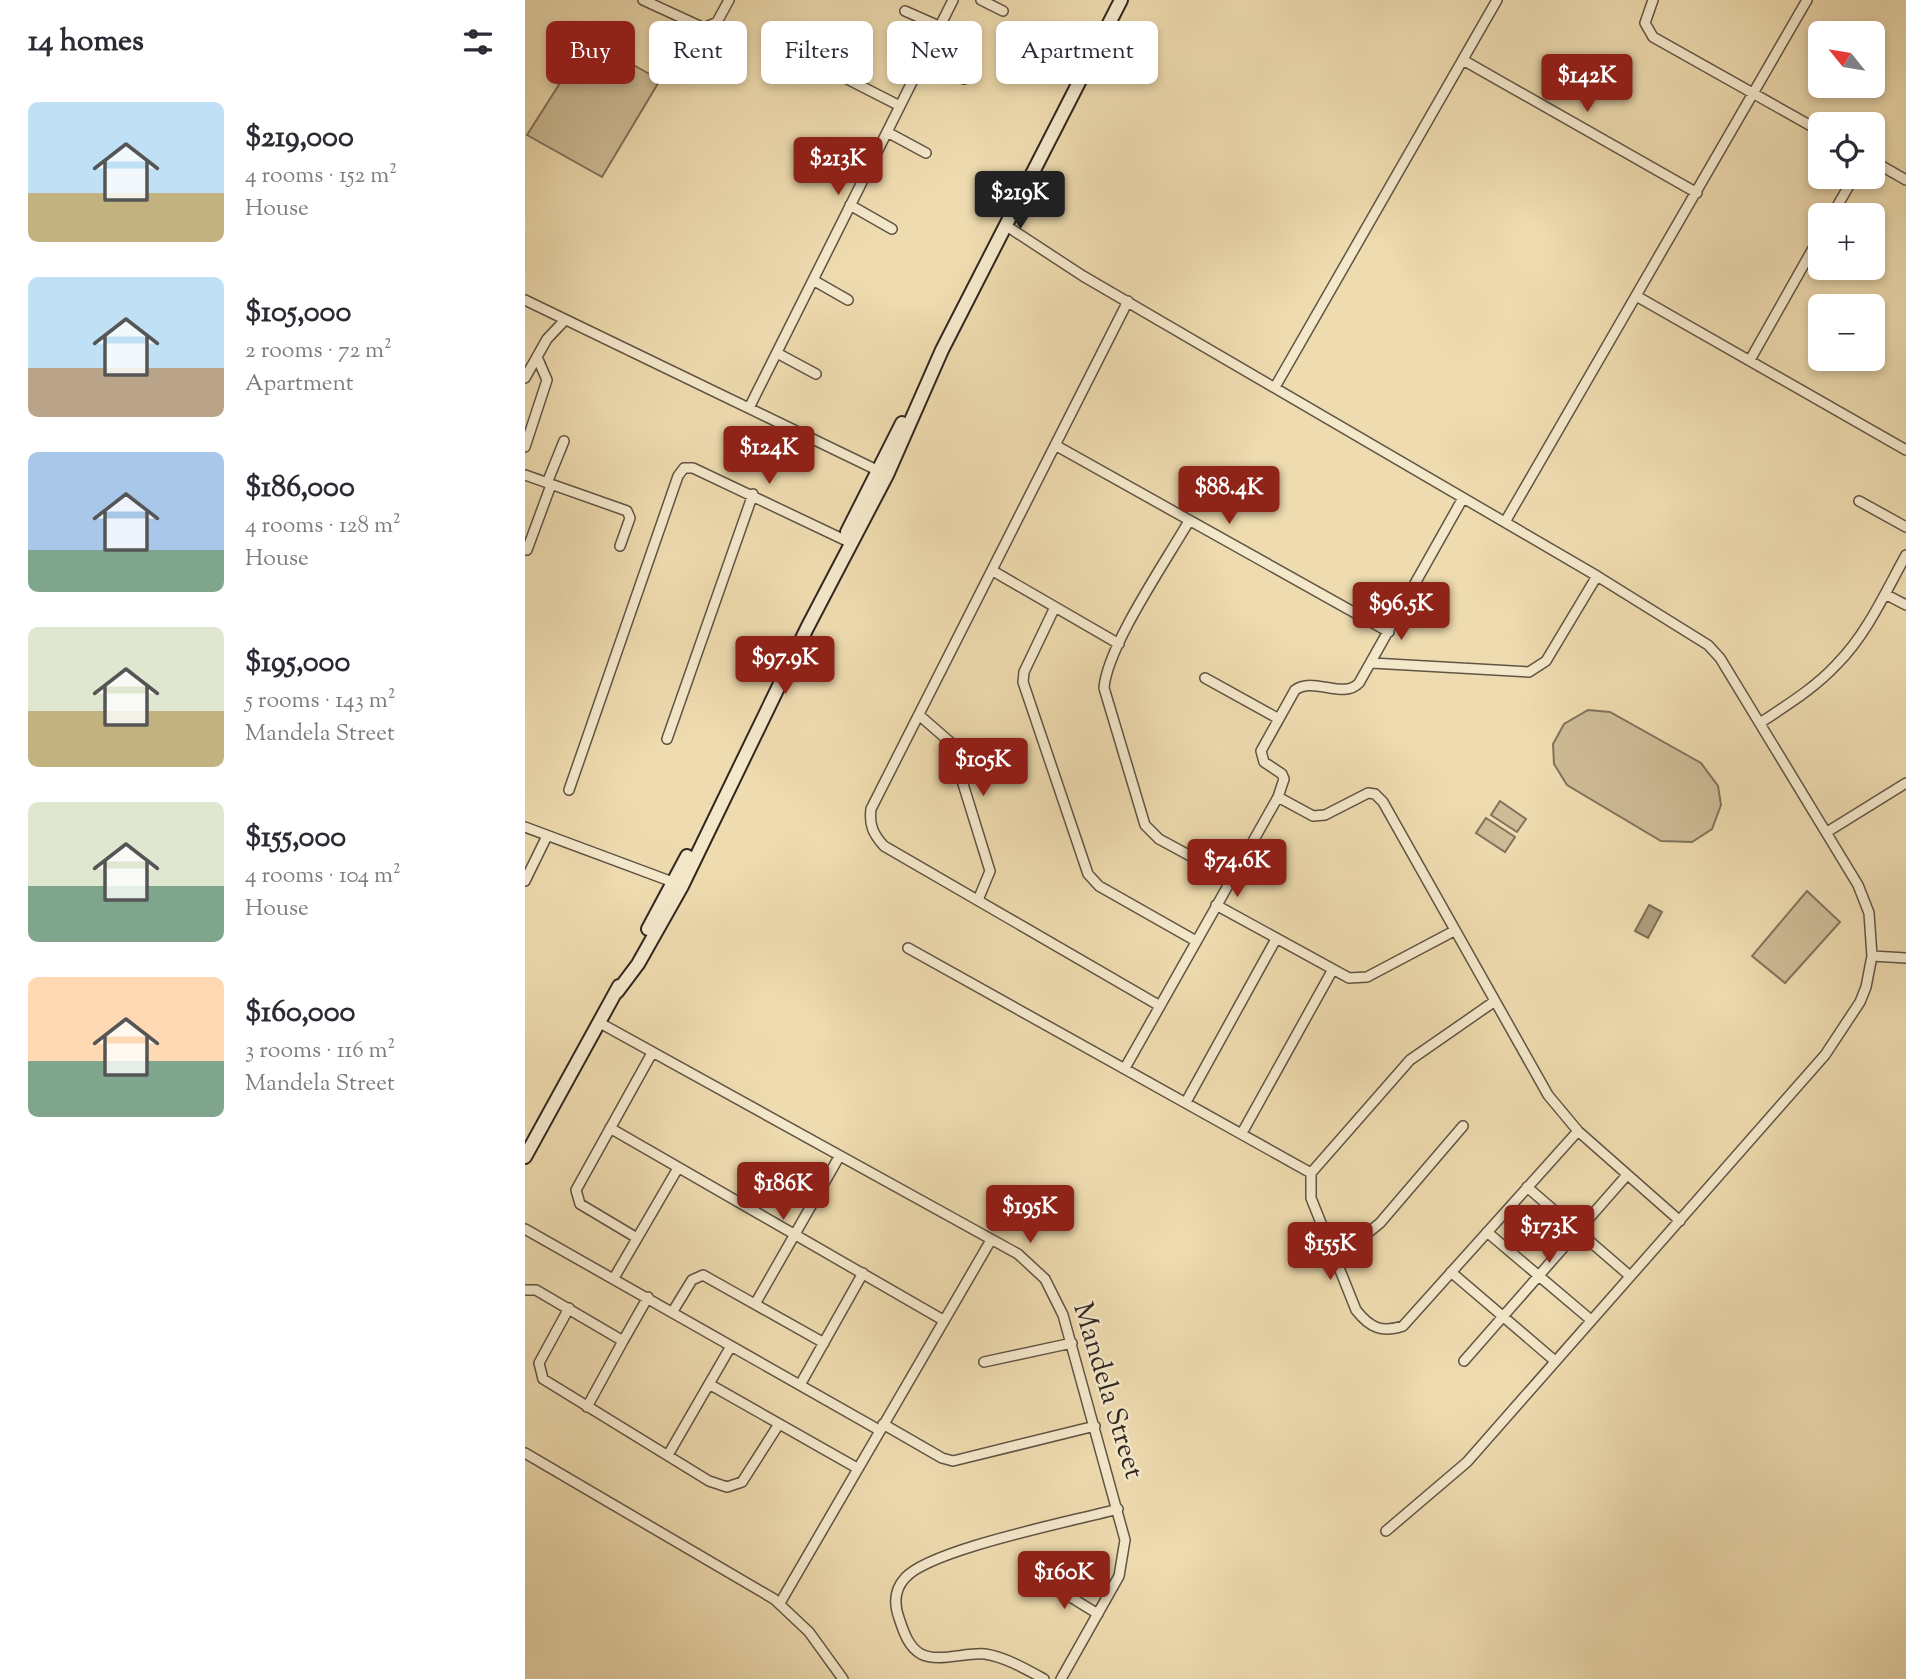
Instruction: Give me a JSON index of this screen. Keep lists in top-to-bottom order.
{
  "streets": {
    "street": ["Mandela Street"]
  },
  "north": "top left",
  "page": {
    "heading": "14 homes",
    "map_buttons": ["+", "−"],
    "chip": [
      "Buy",
      "Rent",
      "Filters",
      "New",
      "Apartment"
    ],
    "price": [
      "$142K",
      "$213K",
      "$219K",
      "$124K",
      "$88.4K",
      "$96.5K",
      "$97.9K",
      "$105K",
      "$74.6K",
      "$186K",
      "$195K",
      "$173K",
      "$155K",
      "$160K"
    ],
    "list": [
      {
        "name": "$219,000",
        "note": "4 rooms · 152 m² · House"
      },
      {
        "name": "$105,000",
        "note": "2 rooms · 72 m² · Apartment"
      },
      {
        "name": "$186,000",
        "note": "4 rooms · 128 m² · House"
      },
      {
        "name": "$195,000",
        "note": "5 rooms · 143 m² · Mandela Street"
      },
      {
        "name": "$155,000",
        "note": "4 rooms · 104 m² · House"
      },
      {
        "name": "$160,000",
        "note": "3 rooms · 116 m² · Mandela Street"
      }
    ]
  }
}
